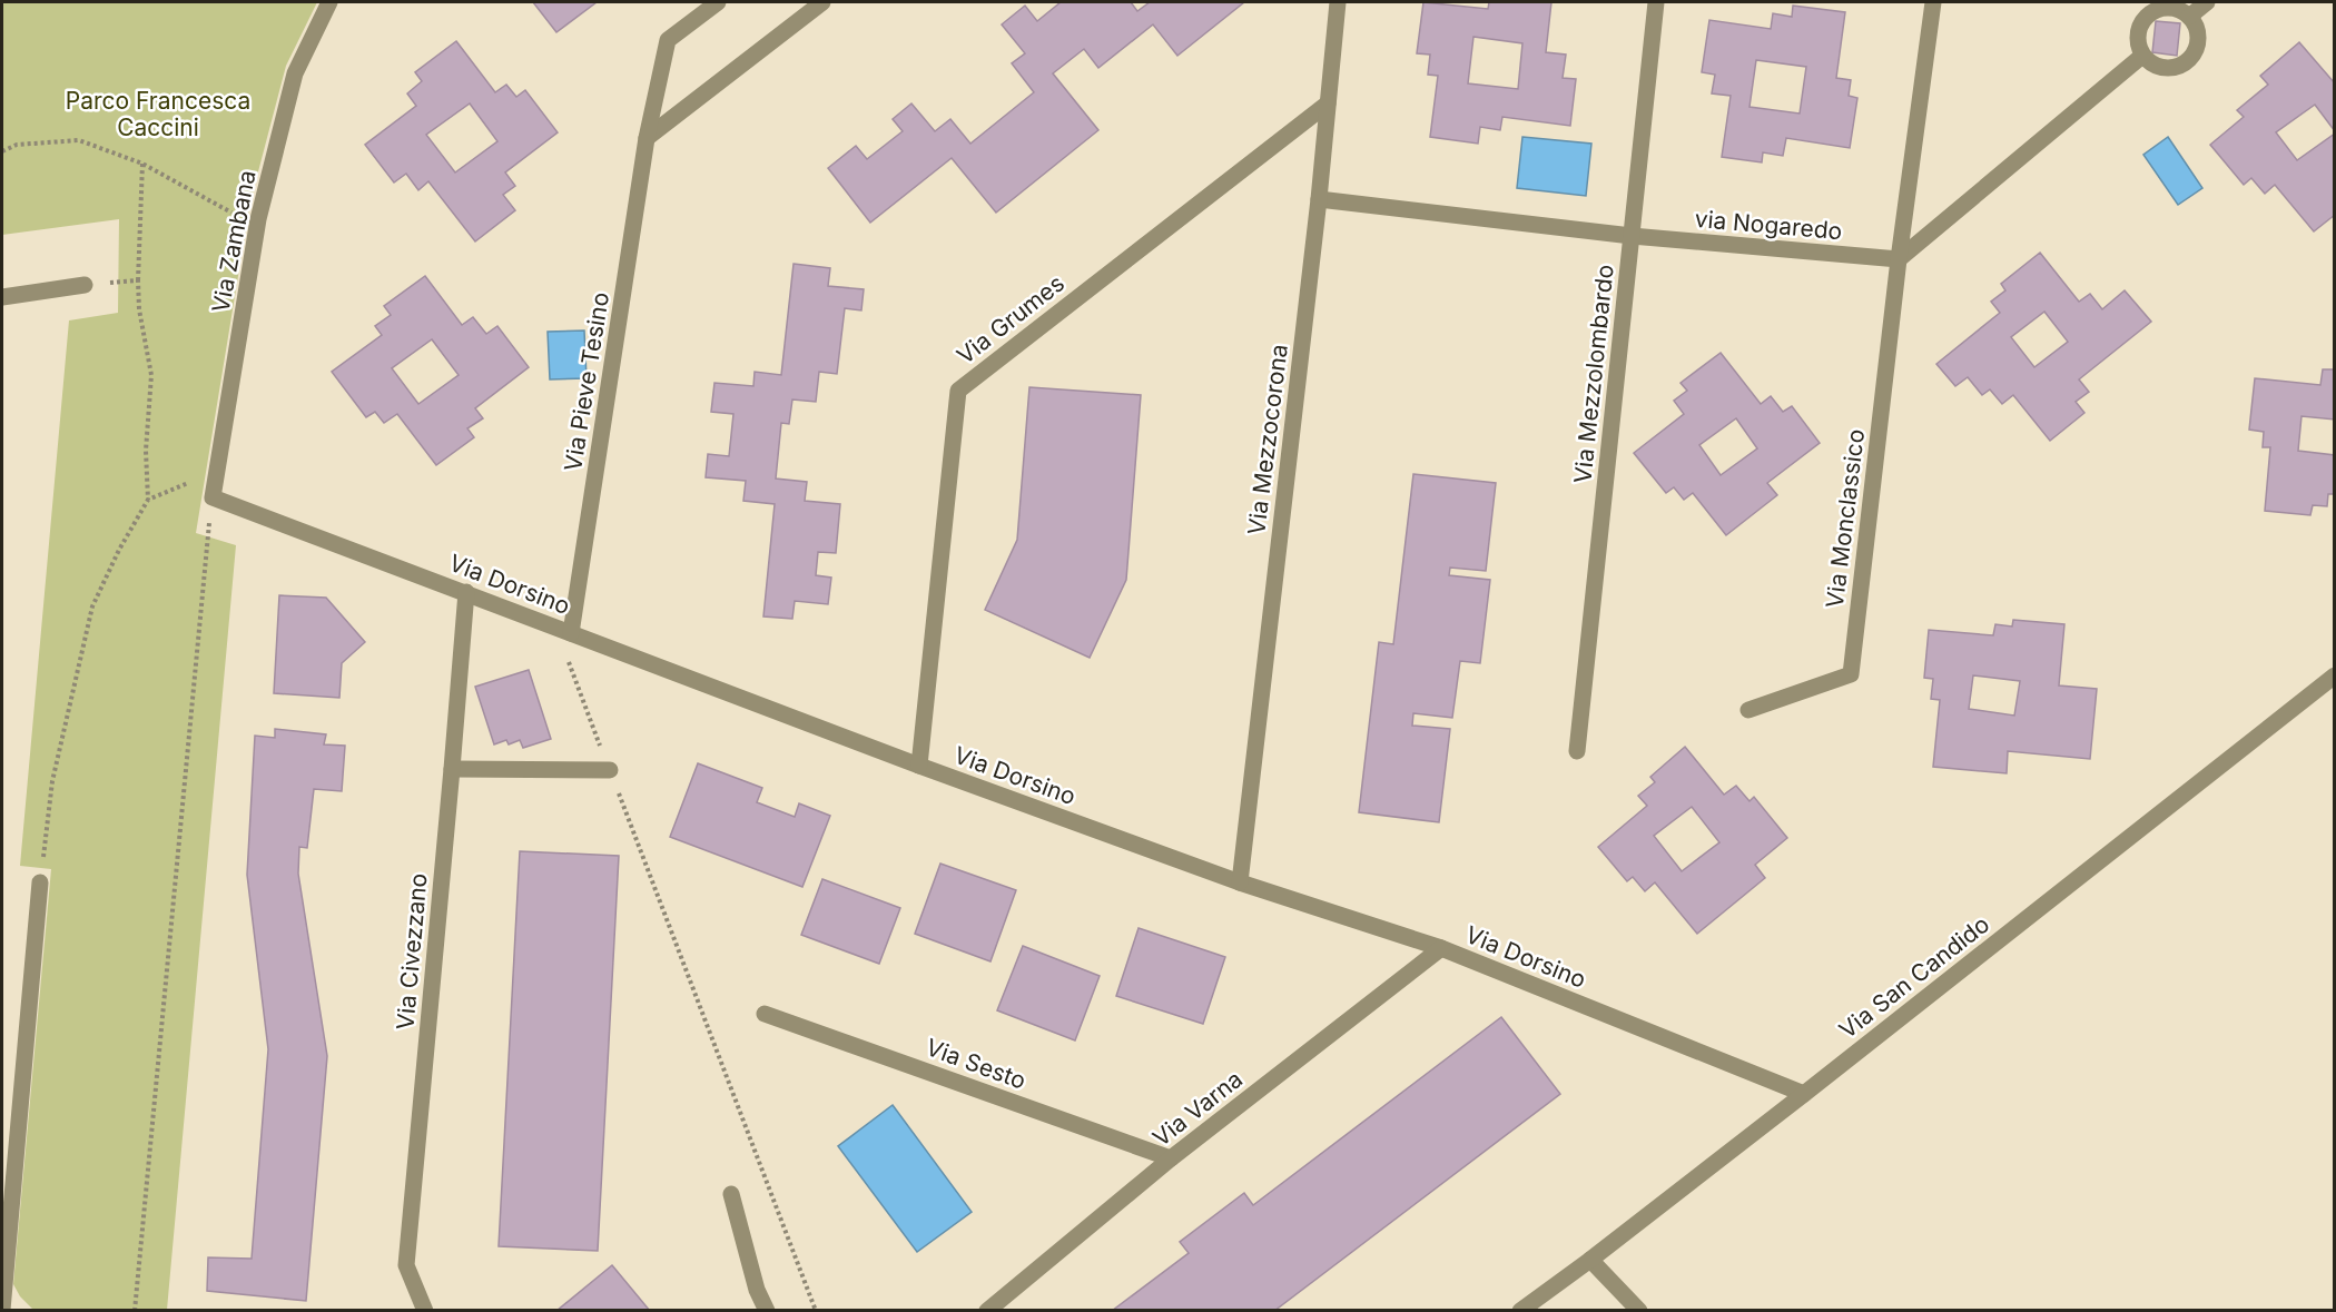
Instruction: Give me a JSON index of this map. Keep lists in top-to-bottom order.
{
  "streets": {
    "street": [
      "via Nogaredo",
      "Via Zambana",
      "Via Grumes",
      "Via Mezzolombardo",
      "Via Pieve Tesino",
      "Via Mezzocorona",
      "Via Monclassico",
      "Via Dorsino",
      "Via Civezzano",
      "Via San Candido",
      "Via Sesto",
      "Via Varna"
    ]
  },
  "crossings": [
    ["via Nogaredo", "Via Mezzolombardo"],
    ["via Nogaredo", "Via Mezzocorona"],
    ["via Nogaredo", "Via Monclassico"],
    ["Via Zambana", "Via Dorsino"],
    ["Via Grumes", "Via Mezzocorona"],
    ["Via Grumes", "Via Dorsino"],
    ["Via Pieve Tesino", "Via Dorsino"],
    ["Via Mezzocorona", "Via Dorsino"],
    ["Via Dorsino", "Via Civezzano"],
    ["Via Dorsino", "Via San Candido"],
    ["Via Dorsino", "Via Varna"],
    ["Via Sesto", "Via Varna"]
  ],
  "parks": ["Parco Francesca Caccini"]
}
